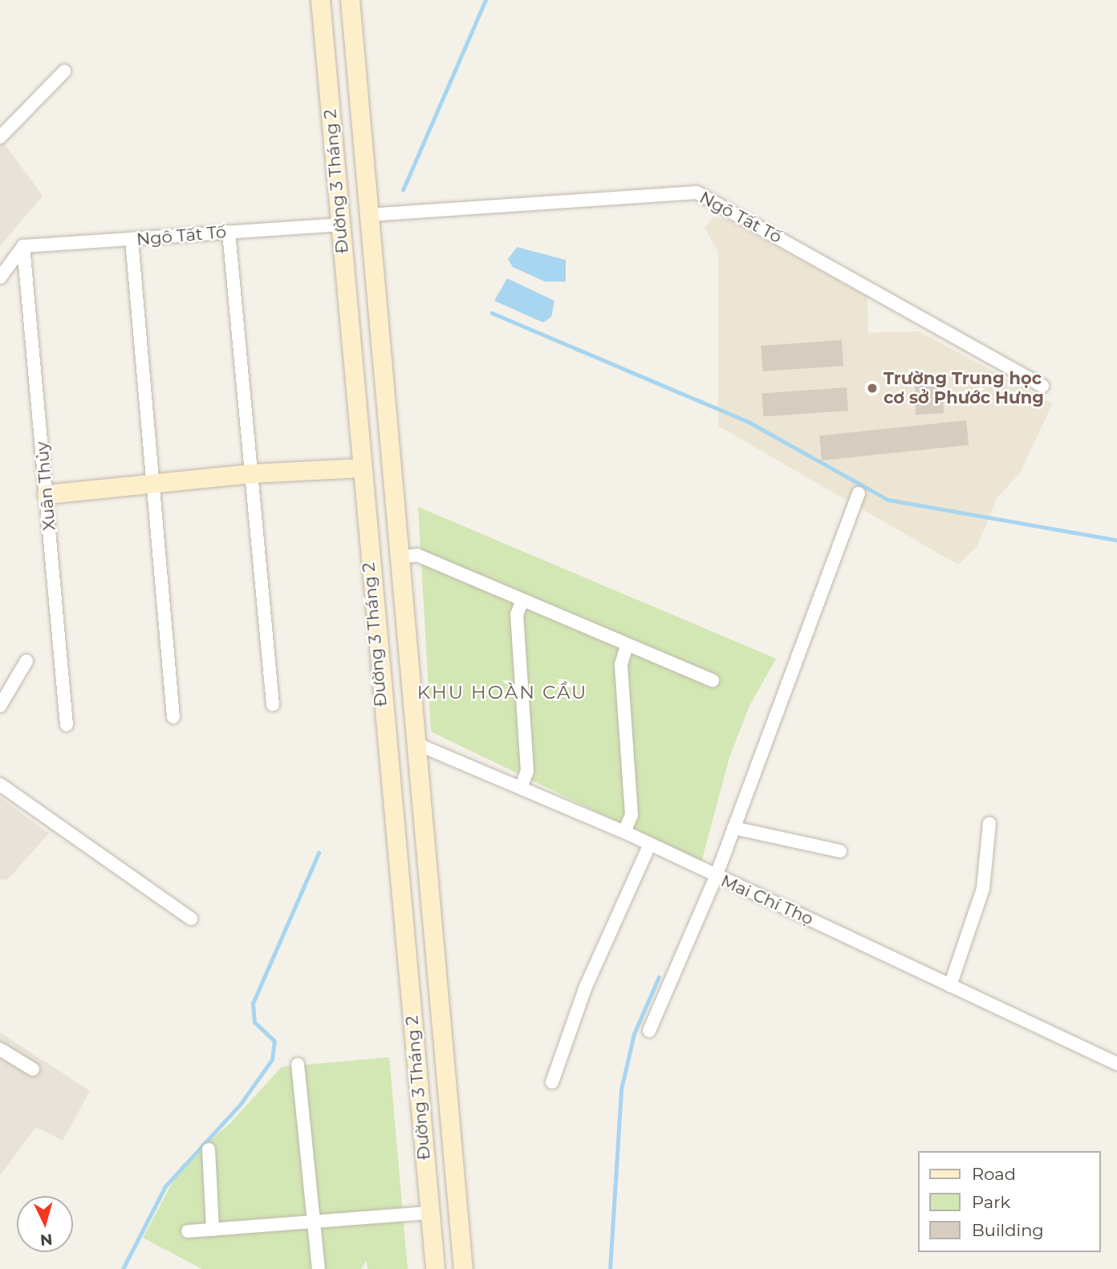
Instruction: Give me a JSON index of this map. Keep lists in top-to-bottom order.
{
  "streets": {
    "main road": ["Đường 3 Tháng 2"],
    "street": ["Ngô Tất Tố", "Xuân Thủy", "Mai Chí Thọ"]
  },
  "crossings": [
    ["Đường 3 Tháng 2", "Ngô Tất Tố"],
    ["Đường 3 Tháng 2", "Mai Chí Thọ"],
    ["Ngô Tất Tố", "Xuân Thủy"]
  ],
  "districts": ["KHU HOÀN CẦU"],
  "places": ["Trường Trung học cơ sở Phước Hưng"],
  "legend": ["Road", "Park", "Building"],
  "north": "bottom"
}
